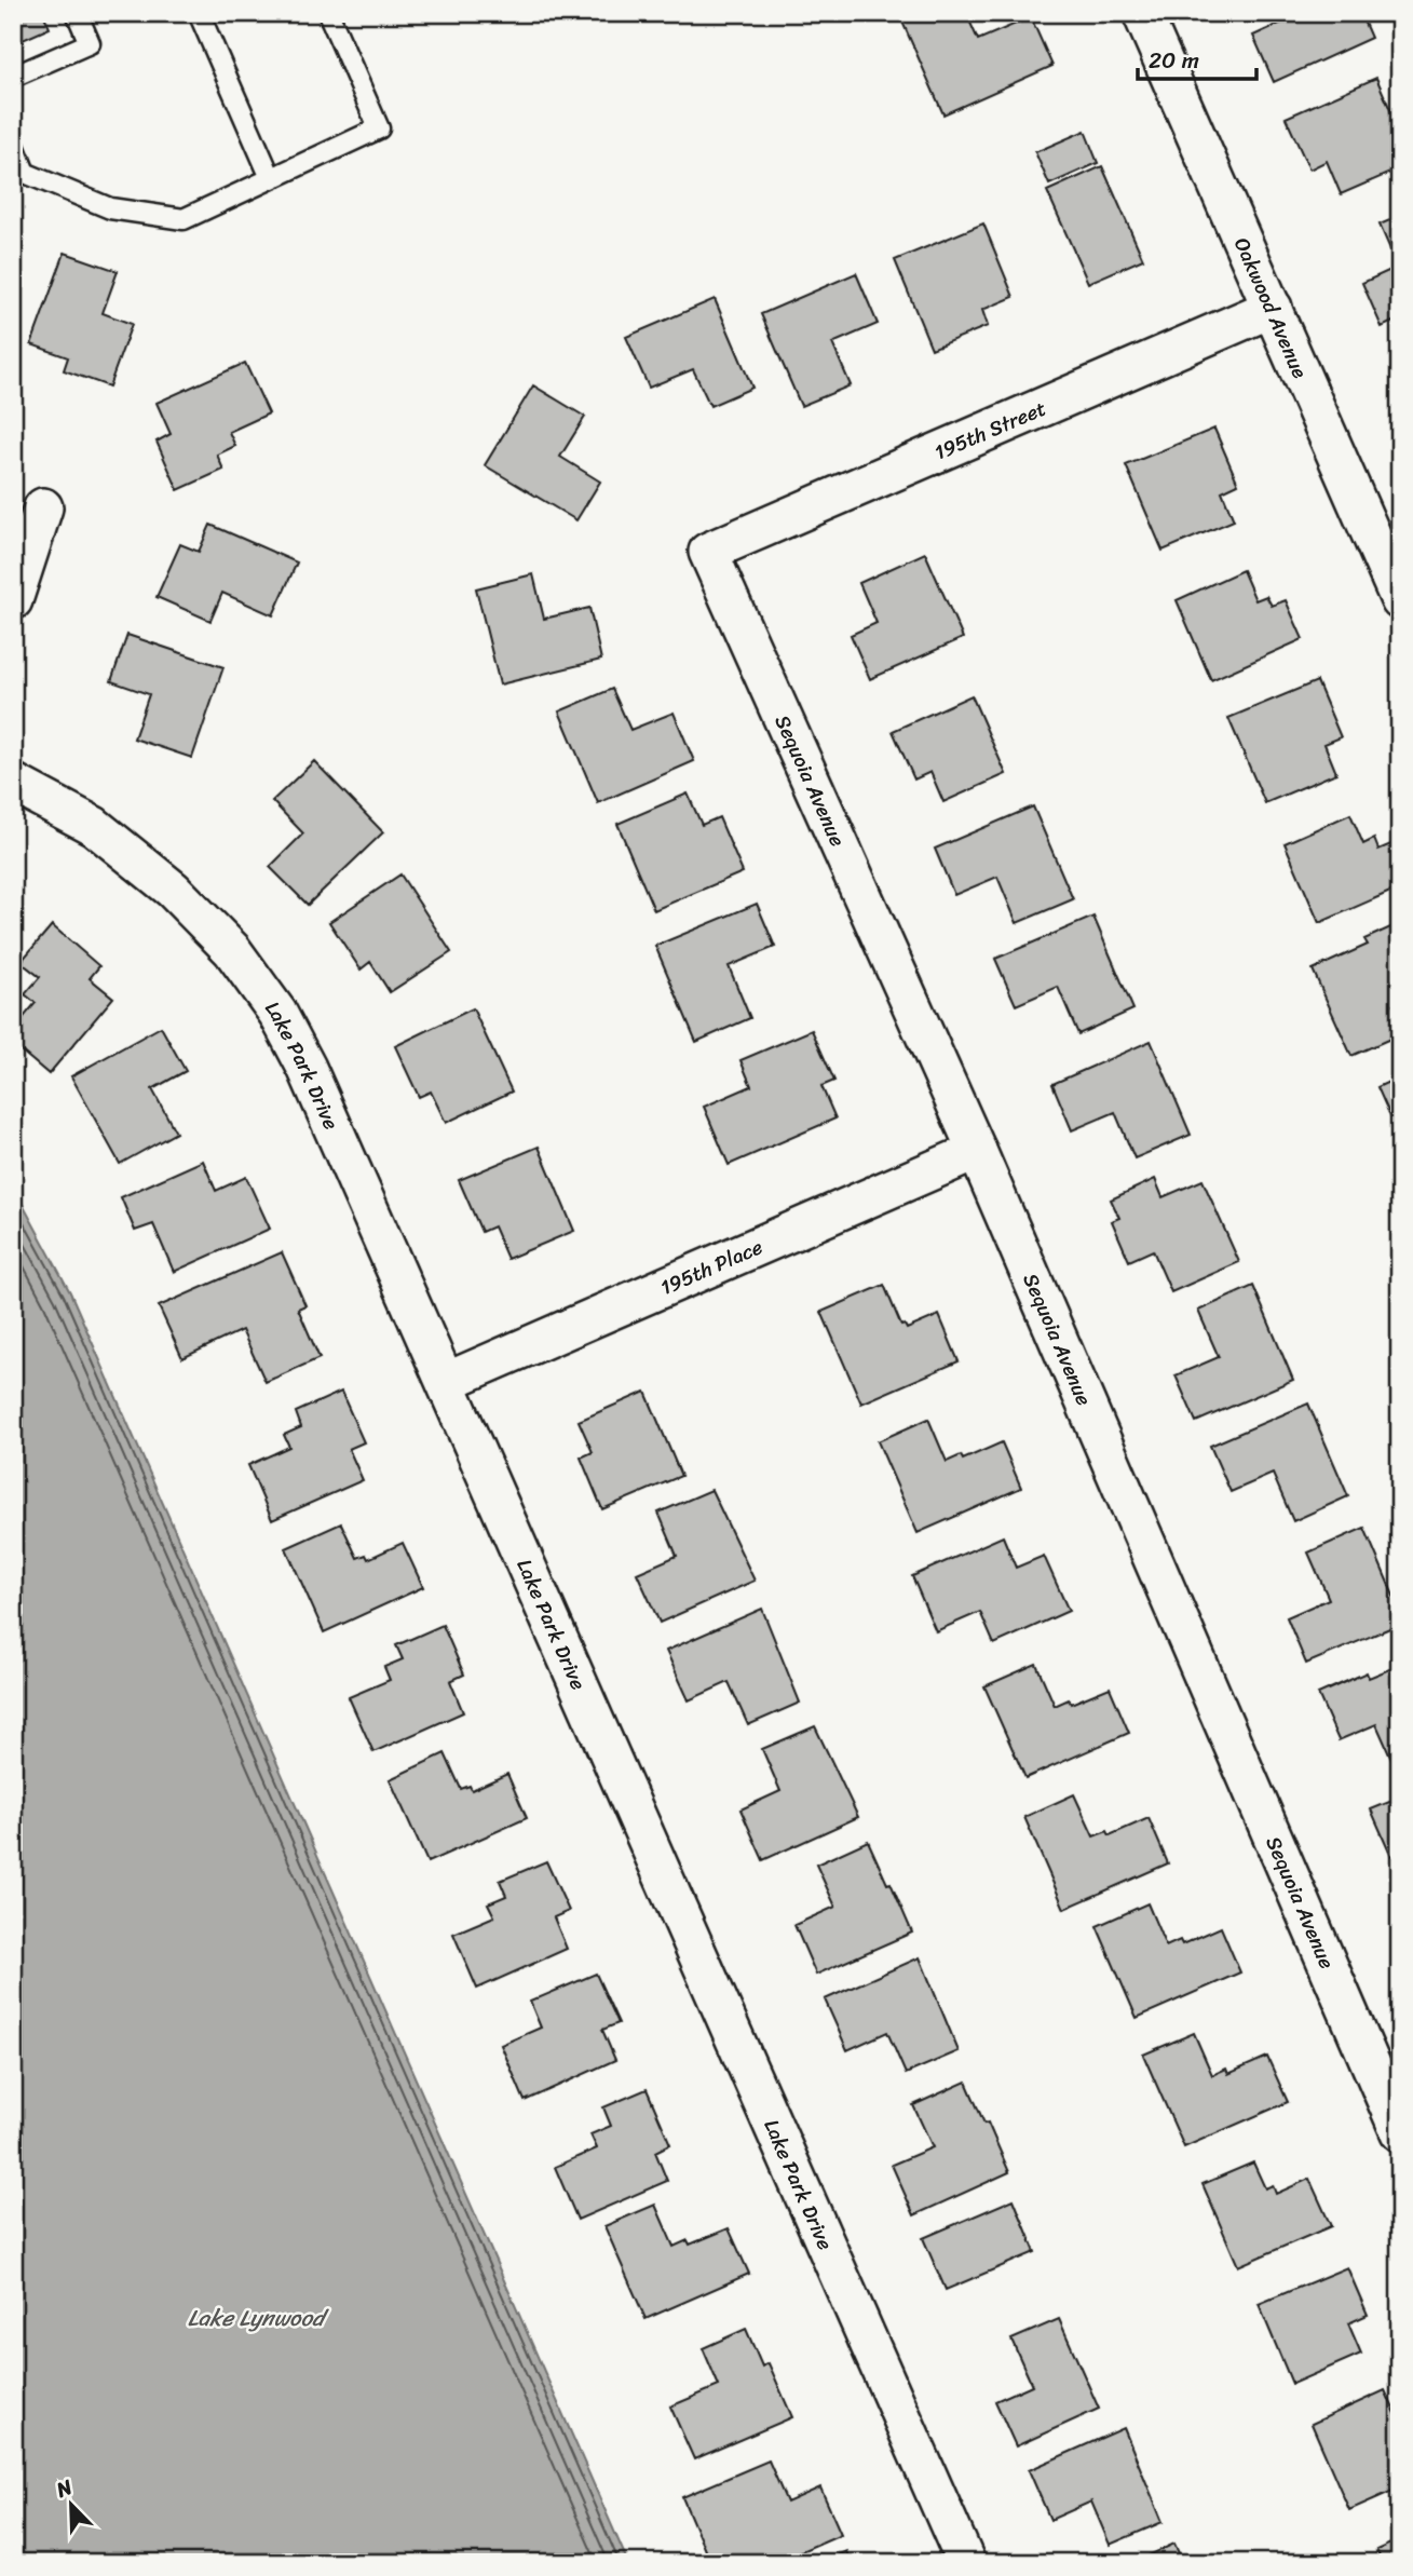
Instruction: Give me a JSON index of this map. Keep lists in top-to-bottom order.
{
  "streets": {
    "street": [
      "Oakwood Avenue",
      "195th Street",
      "Sequoia Avenue",
      "Lake Park Drive",
      "195th Place"
    ]
  },
  "crossings": [
    ["Oakwood Avenue", "195th Street"],
    ["195th Street", "Sequoia Avenue"],
    ["Sequoia Avenue", "195th Place"],
    ["Lake Park Drive", "195th Place"]
  ],
  "water": ["Lake Lynwood"],
  "scale_bar": "20 m",
  "north": "top left"
}
